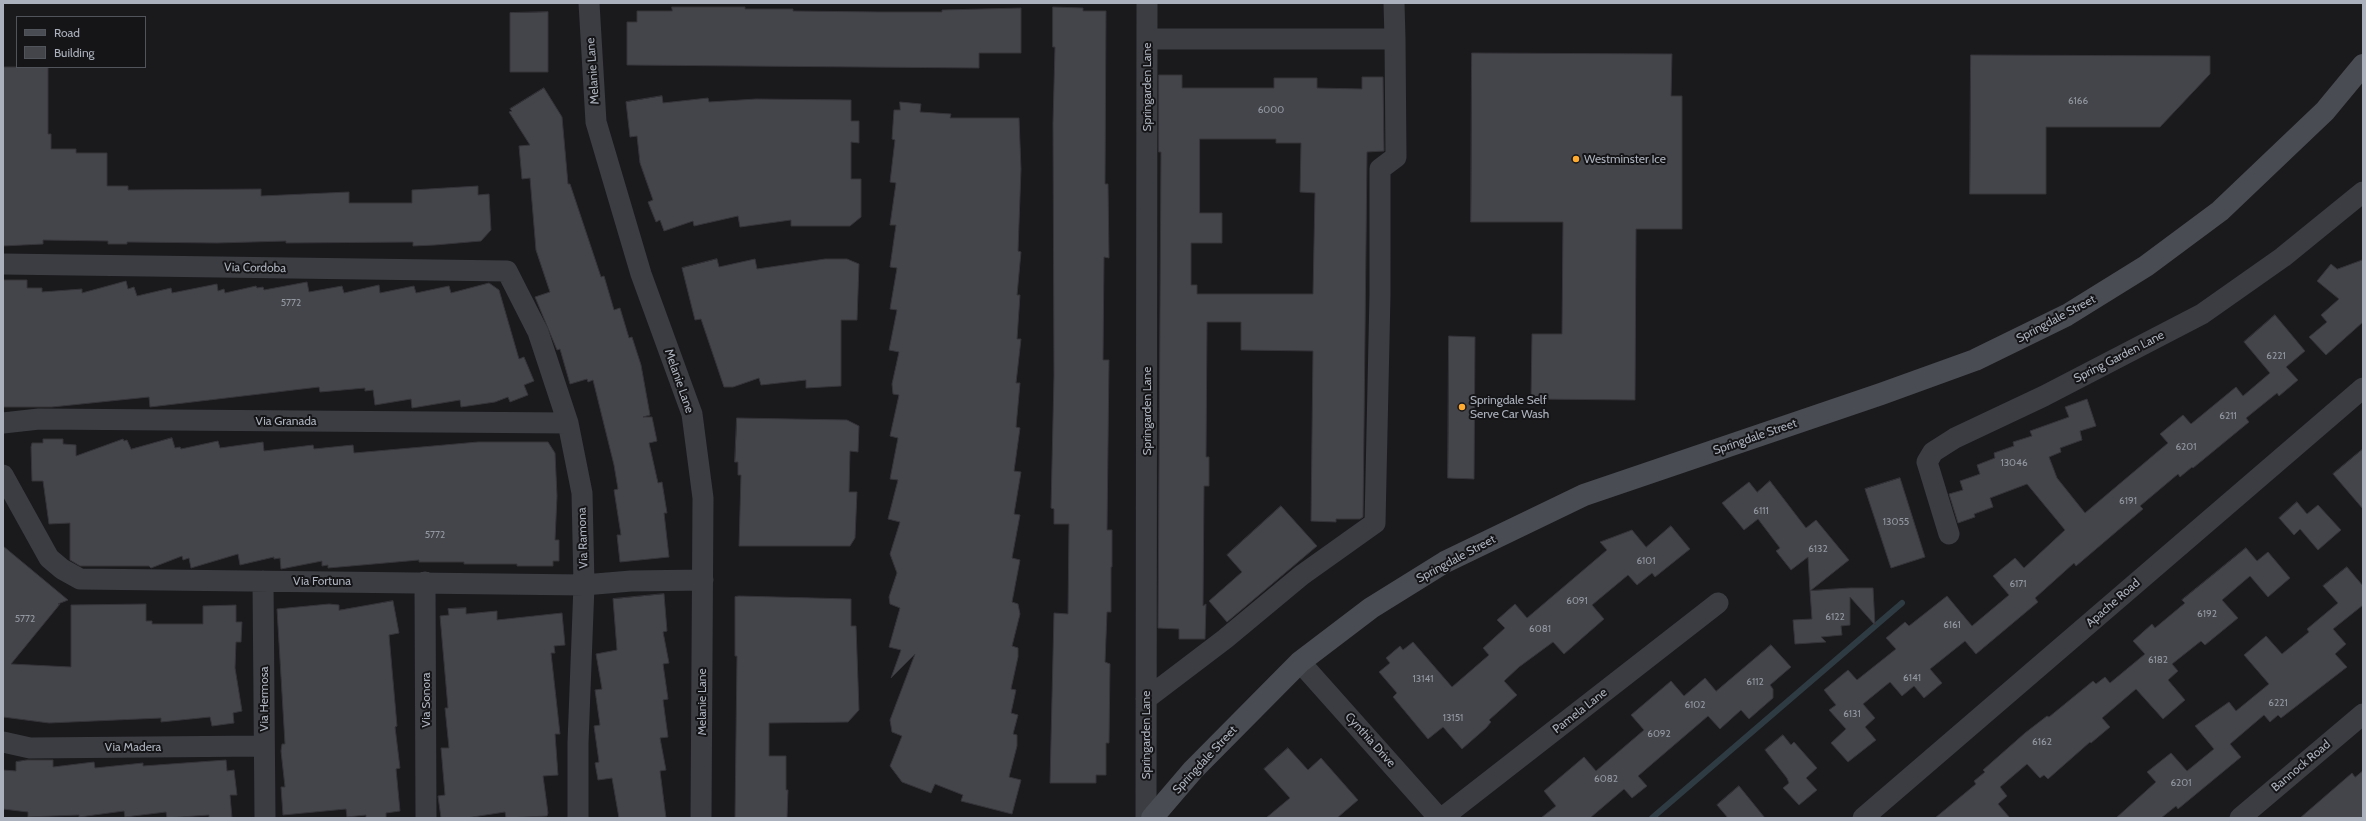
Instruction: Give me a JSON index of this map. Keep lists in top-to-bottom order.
{
  "streets": {
    "main road": ["Springdale Street"],
    "street": [
      "Melanie Lane",
      "Springarden Lane",
      "Via Cordoba",
      "Spring Garden Lane",
      "Via Granada",
      "Via Ramona",
      "Via Fortuna",
      "Apache Road",
      "Via Hermosa",
      "Via Sonora",
      "Pamela Lane",
      "Cynthia Drive",
      "Via Madera",
      "Bannock Road"
    ]
  },
  "crossings": [
    ["Melanie Lane", "Via Fortuna"],
    ["Via Cordoba", "Via Ramona"],
    ["Springdale Street", "Cynthia Drive"],
    ["Via Granada", "Via Ramona"],
    ["Via Ramona", "Via Fortuna"],
    ["Via Fortuna", "Via Hermosa"],
    ["Via Fortuna", "Via Sonora"],
    ["Via Hermosa", "Via Madera"],
    ["Pamela Lane", "Cynthia Drive"]
  ],
  "places": ["Westminster Ice", "Springdale Self Serve Car Wash"],
  "house_numbers": [
    "6166",
    "6000",
    "5772",
    "6221",
    "6211",
    "6201",
    "13046",
    "6191",
    "6111",
    "13055",
    "5772",
    "6132",
    "6101",
    "6171",
    "6091",
    "6192",
    "6122",
    "5772",
    "6161",
    "6081",
    "6182",
    "6141",
    "13141",
    "6112",
    "6221",
    "6102",
    "6131",
    "13151",
    "6092",
    "6162",
    "6082",
    "6201"
  ],
  "legend": ["Road", "Building"]
}
